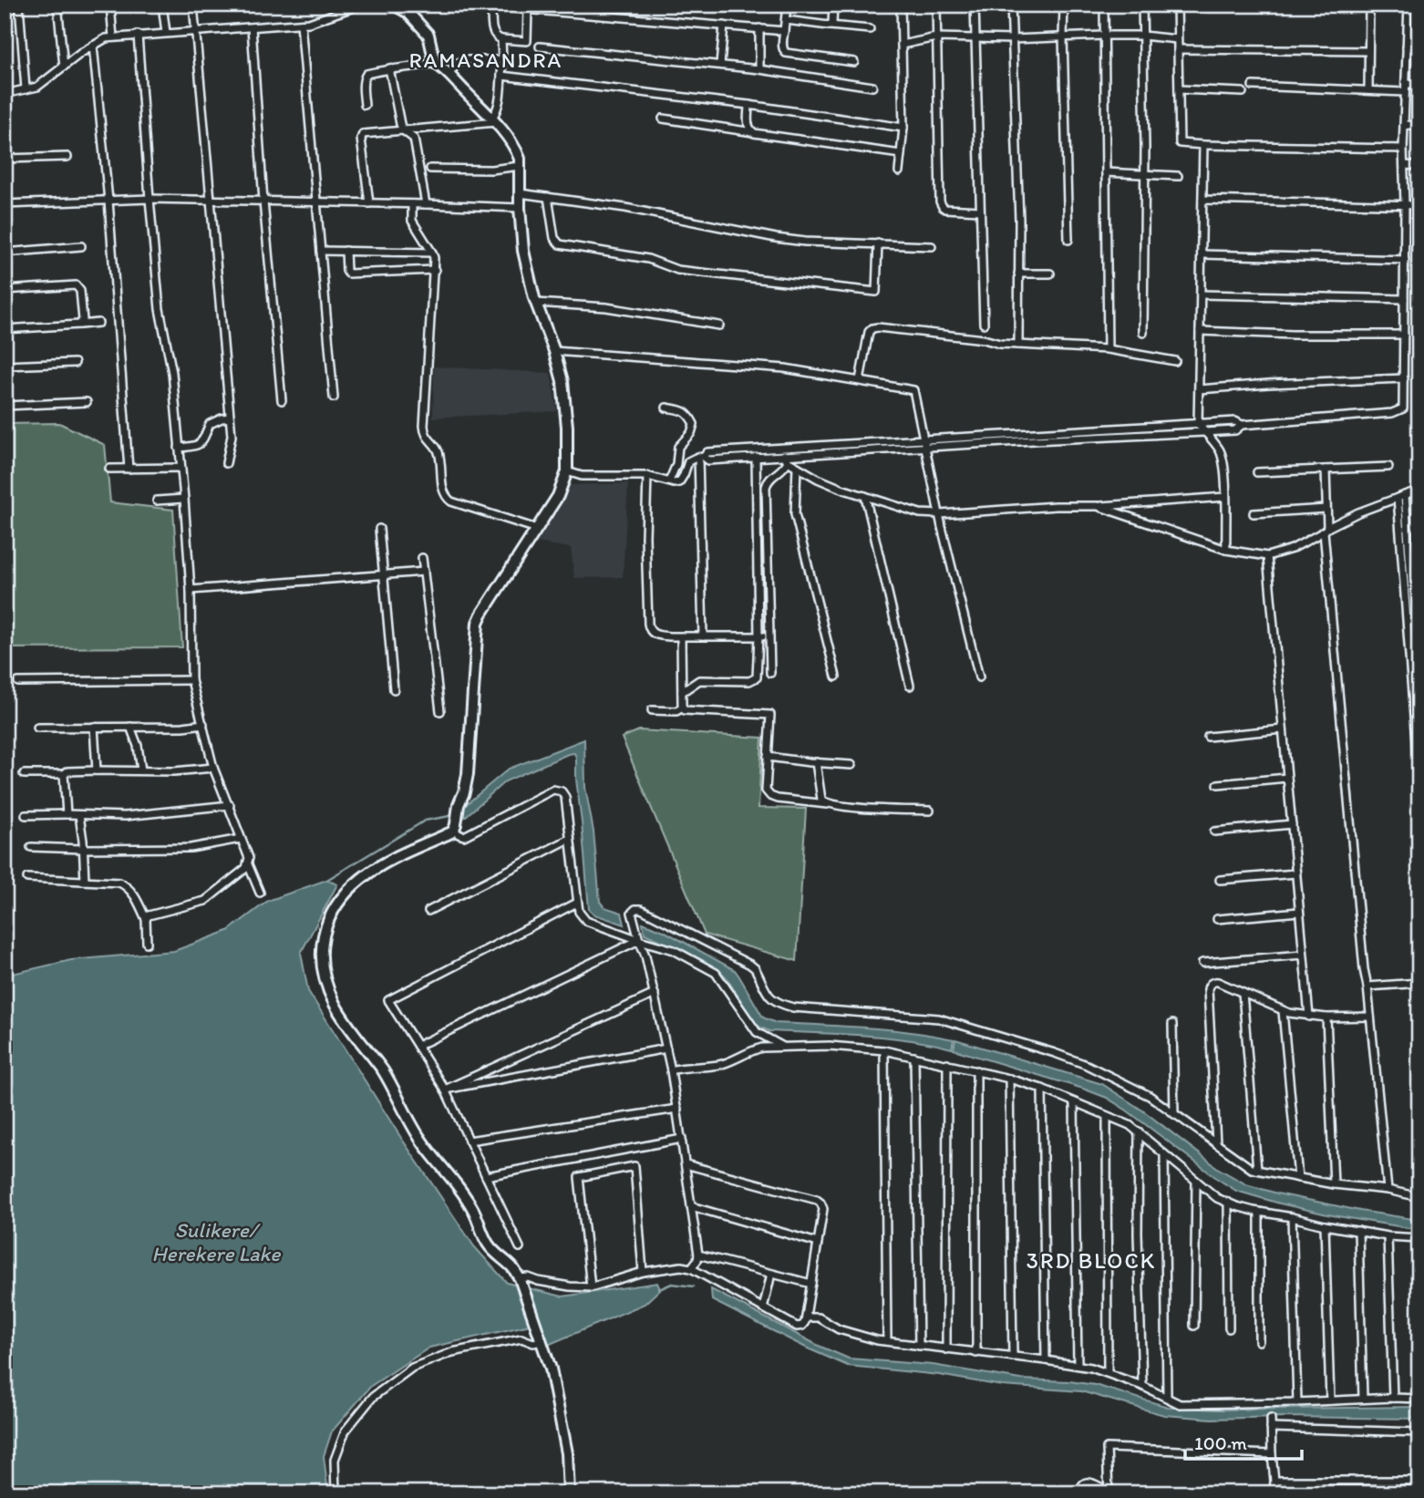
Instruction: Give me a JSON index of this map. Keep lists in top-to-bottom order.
{
  "districts": ["RAMASANDRA", "3RD BLOCK"],
  "water": ["Sulikere/ Herekere Lake"],
  "scale_bar": "100 m"
}
